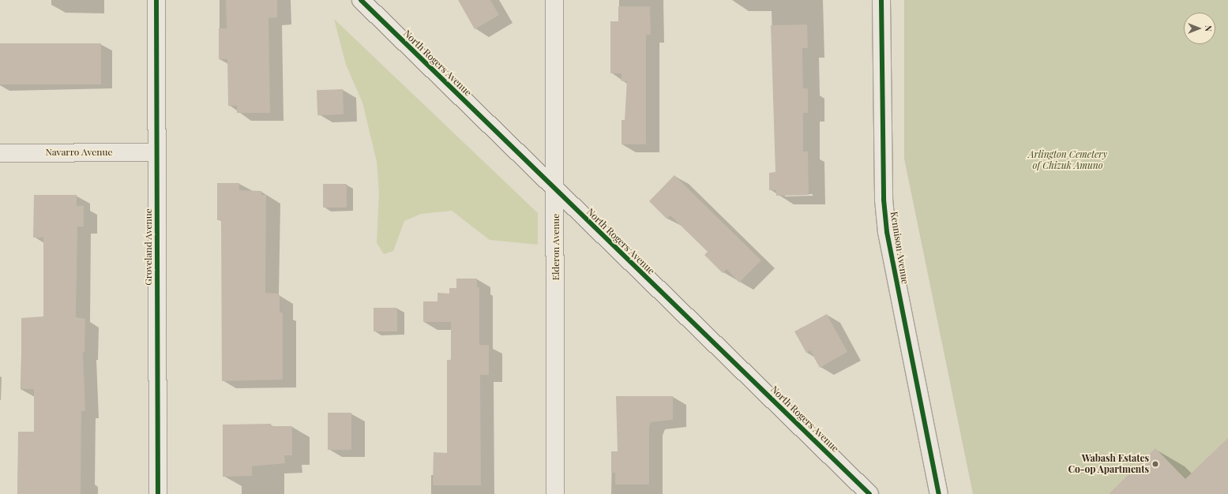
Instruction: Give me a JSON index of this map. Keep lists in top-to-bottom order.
{
  "streets": {
    "street": [
      "North Rogers Avenue",
      "Navarro Avenue",
      "Groveland Avenue",
      "Elderon Avenue",
      "Kennison Avenue"
    ]
  },
  "crossings": [
    ["North Rogers Avenue", "Elderon Avenue"],
    ["Navarro Avenue", "Groveland Avenue"]
  ],
  "parks": ["Arlington Cemetery of Chizuk Amuno"],
  "places": ["Wabash Estates Co-op Apartments"],
  "north": "right"
}
